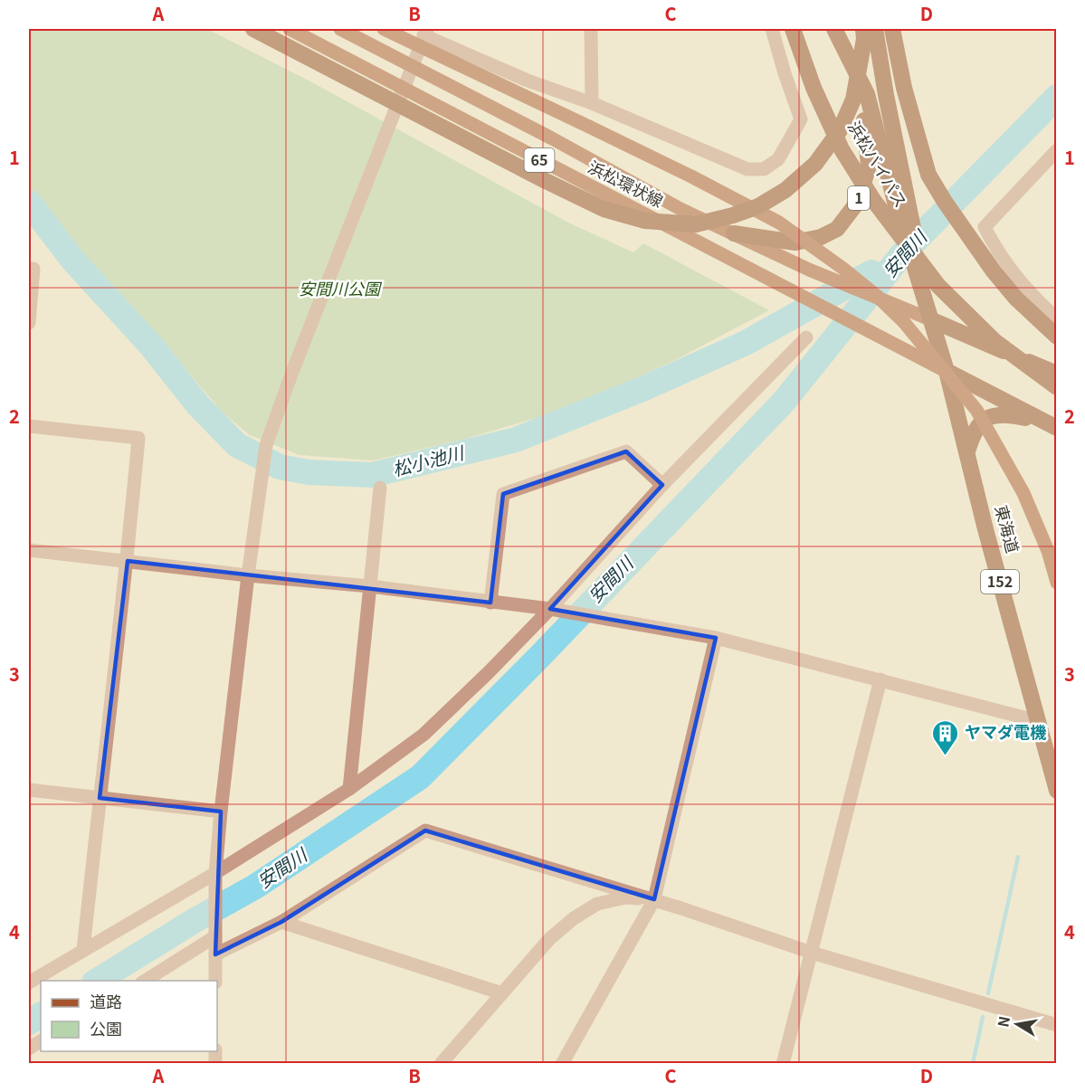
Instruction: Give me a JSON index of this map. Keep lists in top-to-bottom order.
{
  "streets": {
    "highway": [
      "浜松バイパス",
      "1",
      "東海道",
      "152"
    ],
    "main road": ["65", "浜松環状線"]
  },
  "crossings": [
    ["浜松環状線", "1"],
    ["浜松環状線", "東海道"],
    ["1", "東海道"]
  ],
  "water": ["安間川", "松小池川"],
  "parks": ["安間川公園"],
  "places": {
    "building": ["ヤマダ電機"]
  },
  "legend": ["道路", "公園"],
  "north": "left",
  "grid": {
    "columns": [
      "A",
      "B",
      "C",
      "D"
    ],
    "rows": [
      "1",
      "2",
      "3",
      "4"
    ]
  }
}
